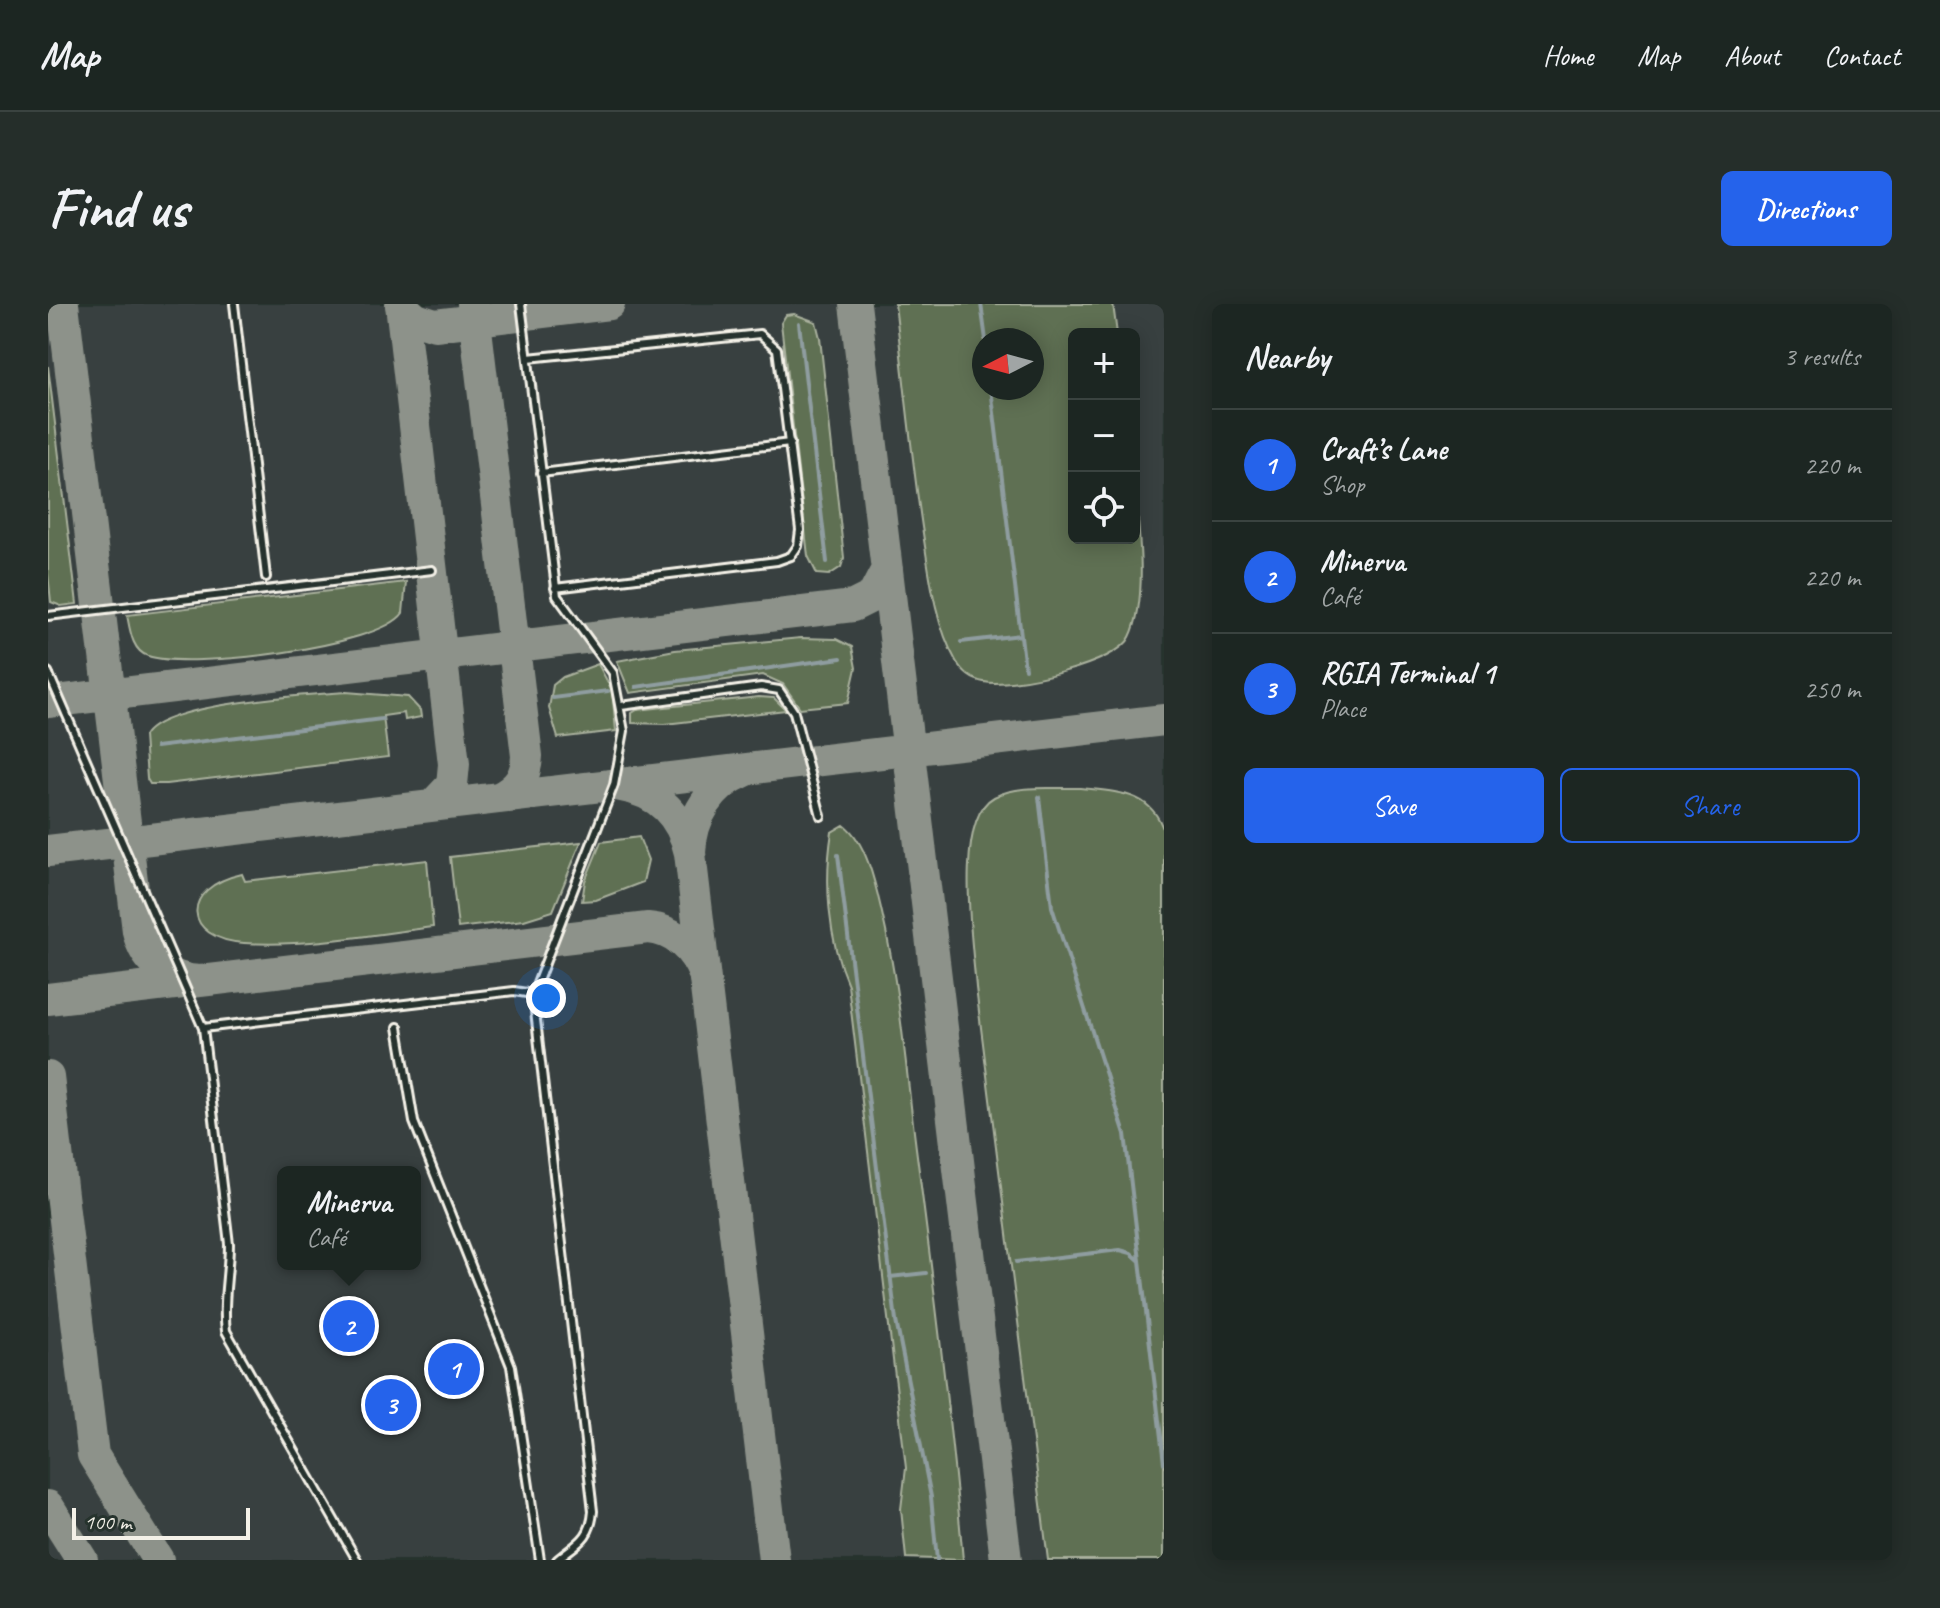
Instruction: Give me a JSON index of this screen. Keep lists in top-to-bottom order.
{
  "scale_bar": "100 m",
  "north": "left",
  "page": {
    "header": "Map",
    "nav": [
      "Home",
      "Map",
      "About",
      "Contact"
    ],
    "buttons": [
      "Directions",
      ["Save", "Share"]
    ],
    "title": "Find us",
    "heading": ["Nearby", "3 results"],
    "map_buttons": ["+", "−"],
    "list": [
      {
        "mark": "1",
        "name": "Craft’s Lane",
        "note": "Shop",
        "value": "220 m"
      },
      {
        "mark": "2",
        "name": "Minerva",
        "note": "Café",
        "value": "220 m"
      },
      {
        "mark": "3",
        "name": "RGIA Terminal 1",
        "note": "Place",
        "value": "250 m"
      }
    ],
    "popup": ["Minerva", "Café"],
    "pins": ["2", "1", "3"],
    "scale": "100 m"
  }
}
